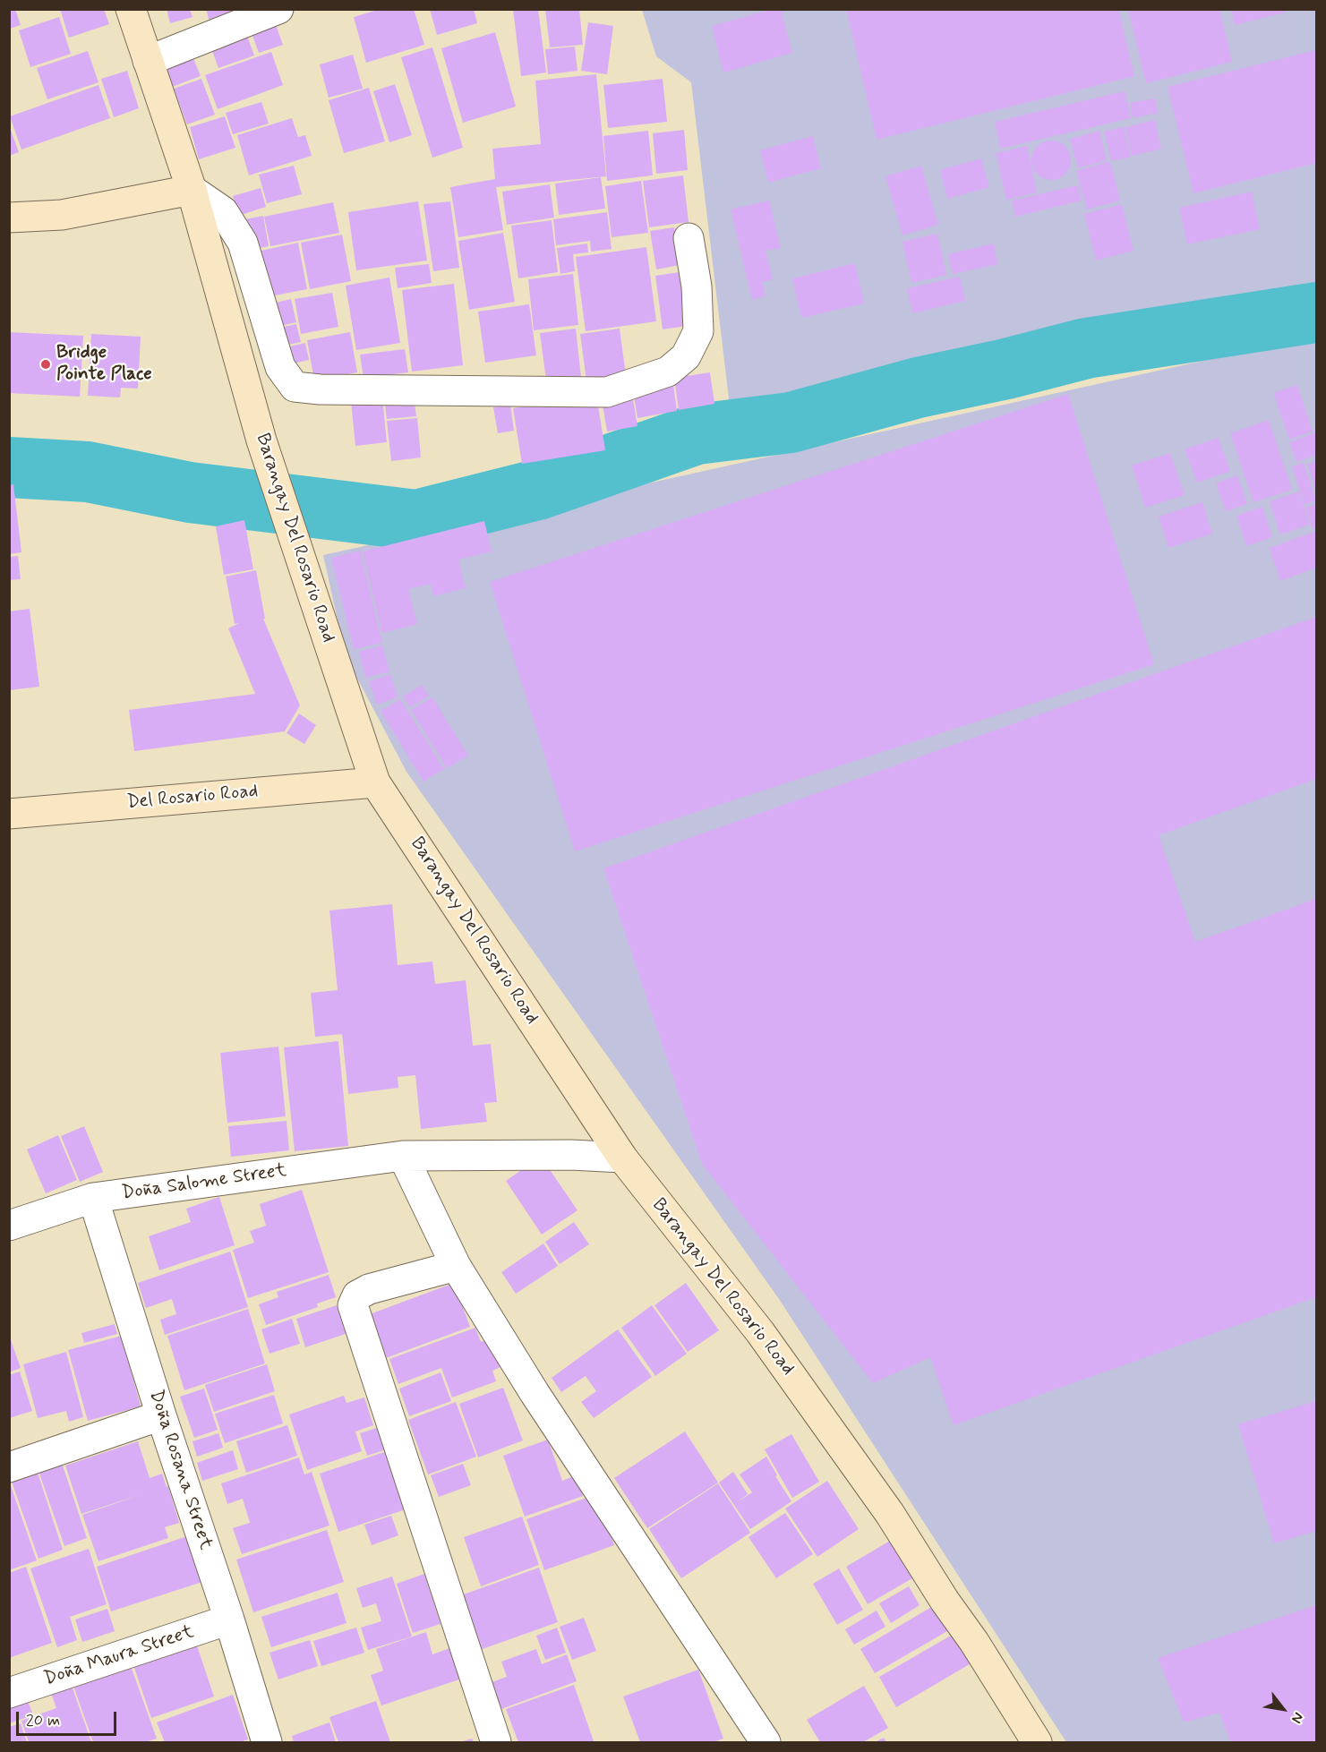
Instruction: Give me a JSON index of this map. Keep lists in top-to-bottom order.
{
  "streets": {
    "main road": ["Barangay Del Rosario Road", "Del Rosario Road"],
    "street": ["Doña Salome Street", "Doña Rosana Street", "Doña Maura Street"]
  },
  "crossings": [
    ["Barangay Del Rosario Road", "Del Rosario Road"],
    ["Barangay Del Rosario Road", "Doña Salome Street"],
    ["Doña Salome Street", "Doña Rosana Street"],
    ["Doña Rosana Street", "Doña Maura Street"]
  ],
  "places": ["Bridge Pointe Place"],
  "scale_bar": "20 m",
  "north": "bottom right"
}
